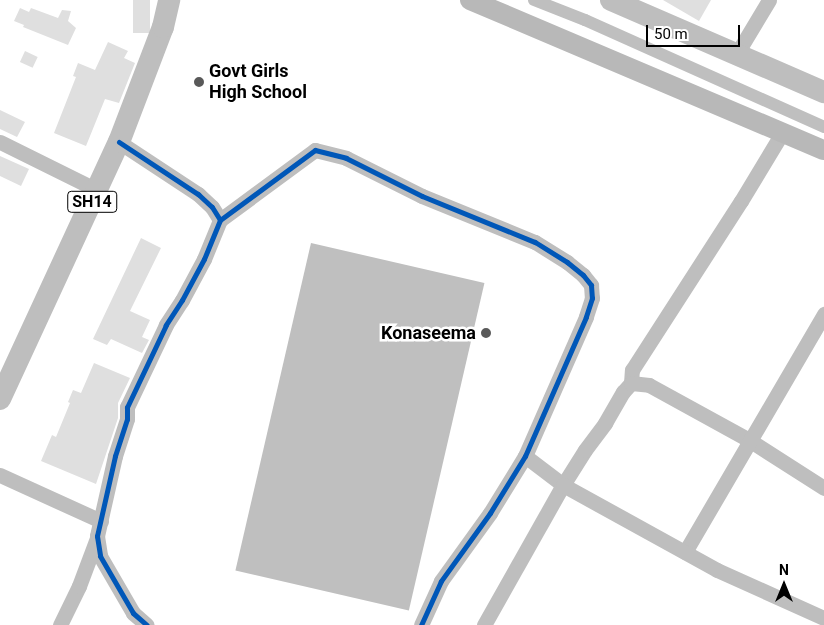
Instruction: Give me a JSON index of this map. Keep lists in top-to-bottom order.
{
  "streets": {
    "main road": ["SH14"]
  },
  "places": ["Govt Girls High School", "Konaseema"],
  "scale_bar": "50 m",
  "north": "top"
}
